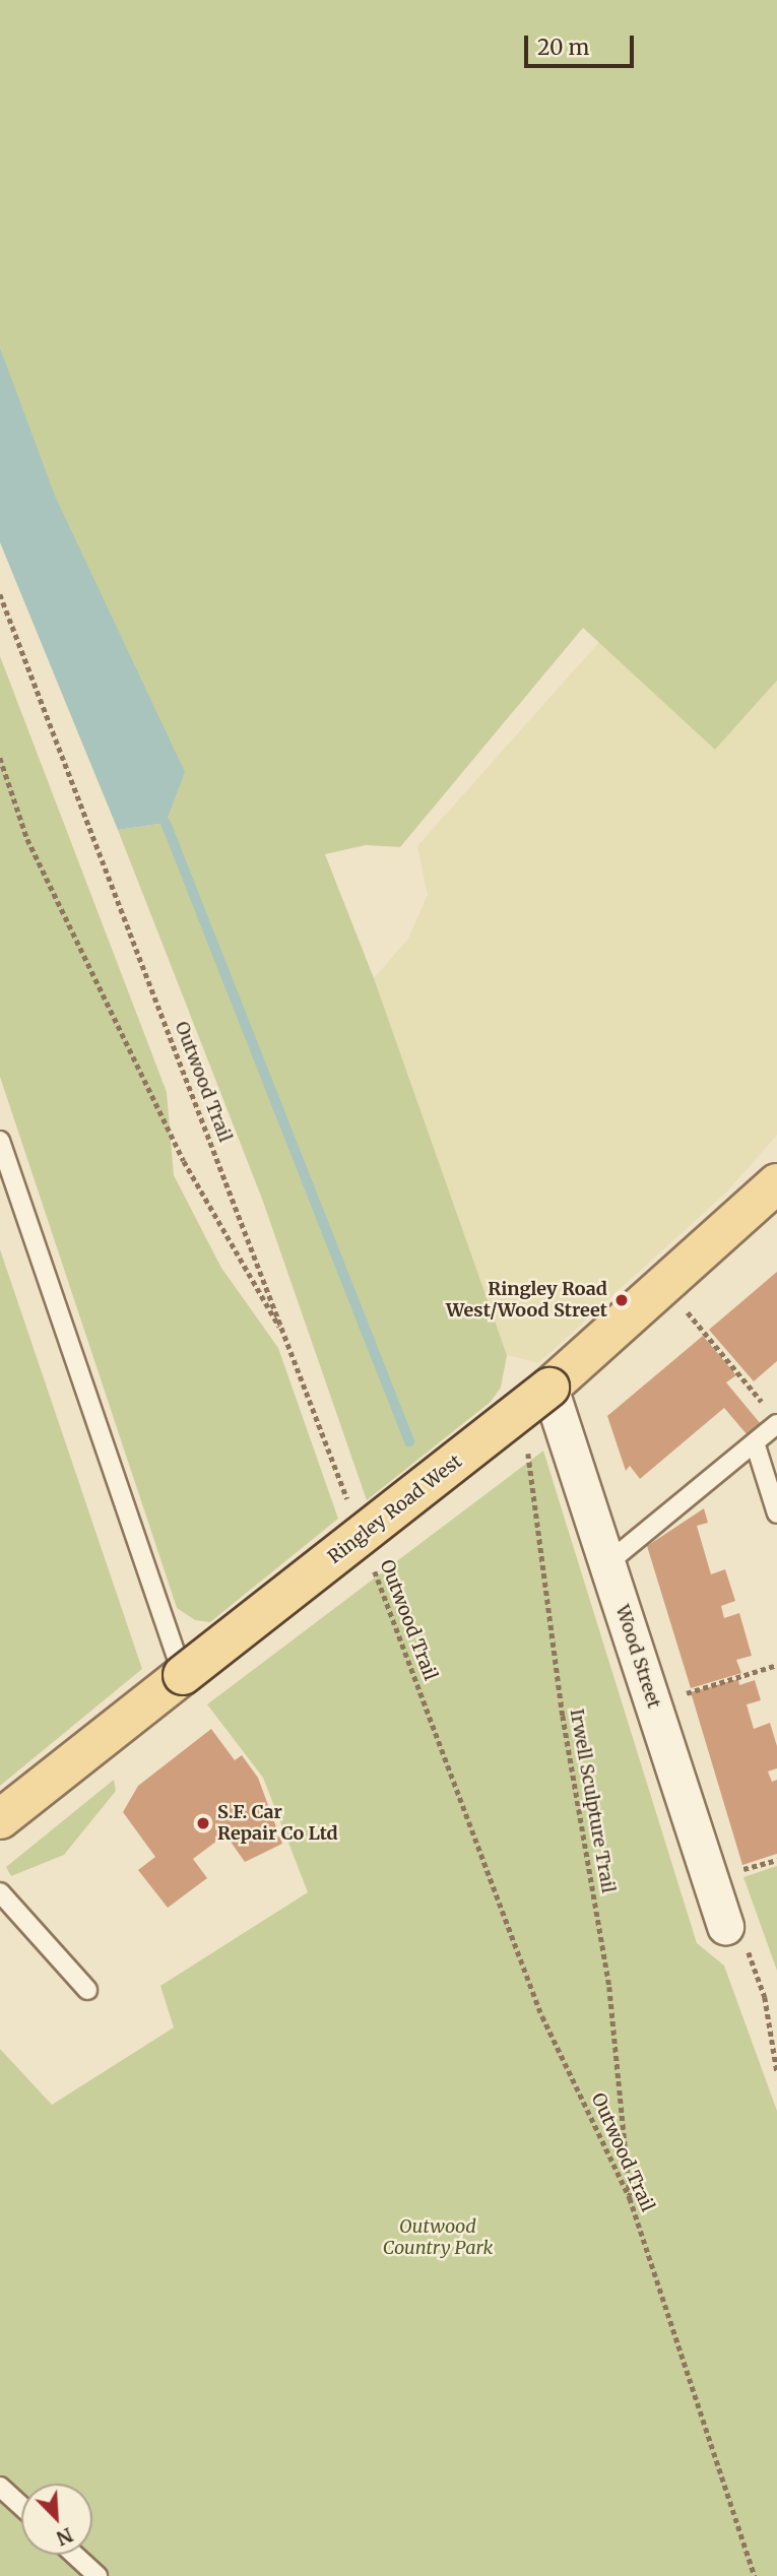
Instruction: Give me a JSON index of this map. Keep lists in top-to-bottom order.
{
  "streets": {
    "main road": ["Ringley Road West"],
    "street": ["Wood Street"],
    "path": ["Outwood Trail", "Irwell Sculpture Trail"]
  },
  "crossings": [
    ["Outwood Trail", "Irwell Sculpture Trail"],
    ["Ringley Road West", "Wood Street"],
    ["Ringley Road West", "Irwell Sculpture Trail"],
    ["Wood Street", "Irwell Sculpture Trail"]
  ],
  "parks": ["Outwood Country Park"],
  "places": ["Ringley Road West/Wood Street", "S.F. Car Repair Co Ltd"],
  "scale_bar": "20 m",
  "north": "bottom right"
}
